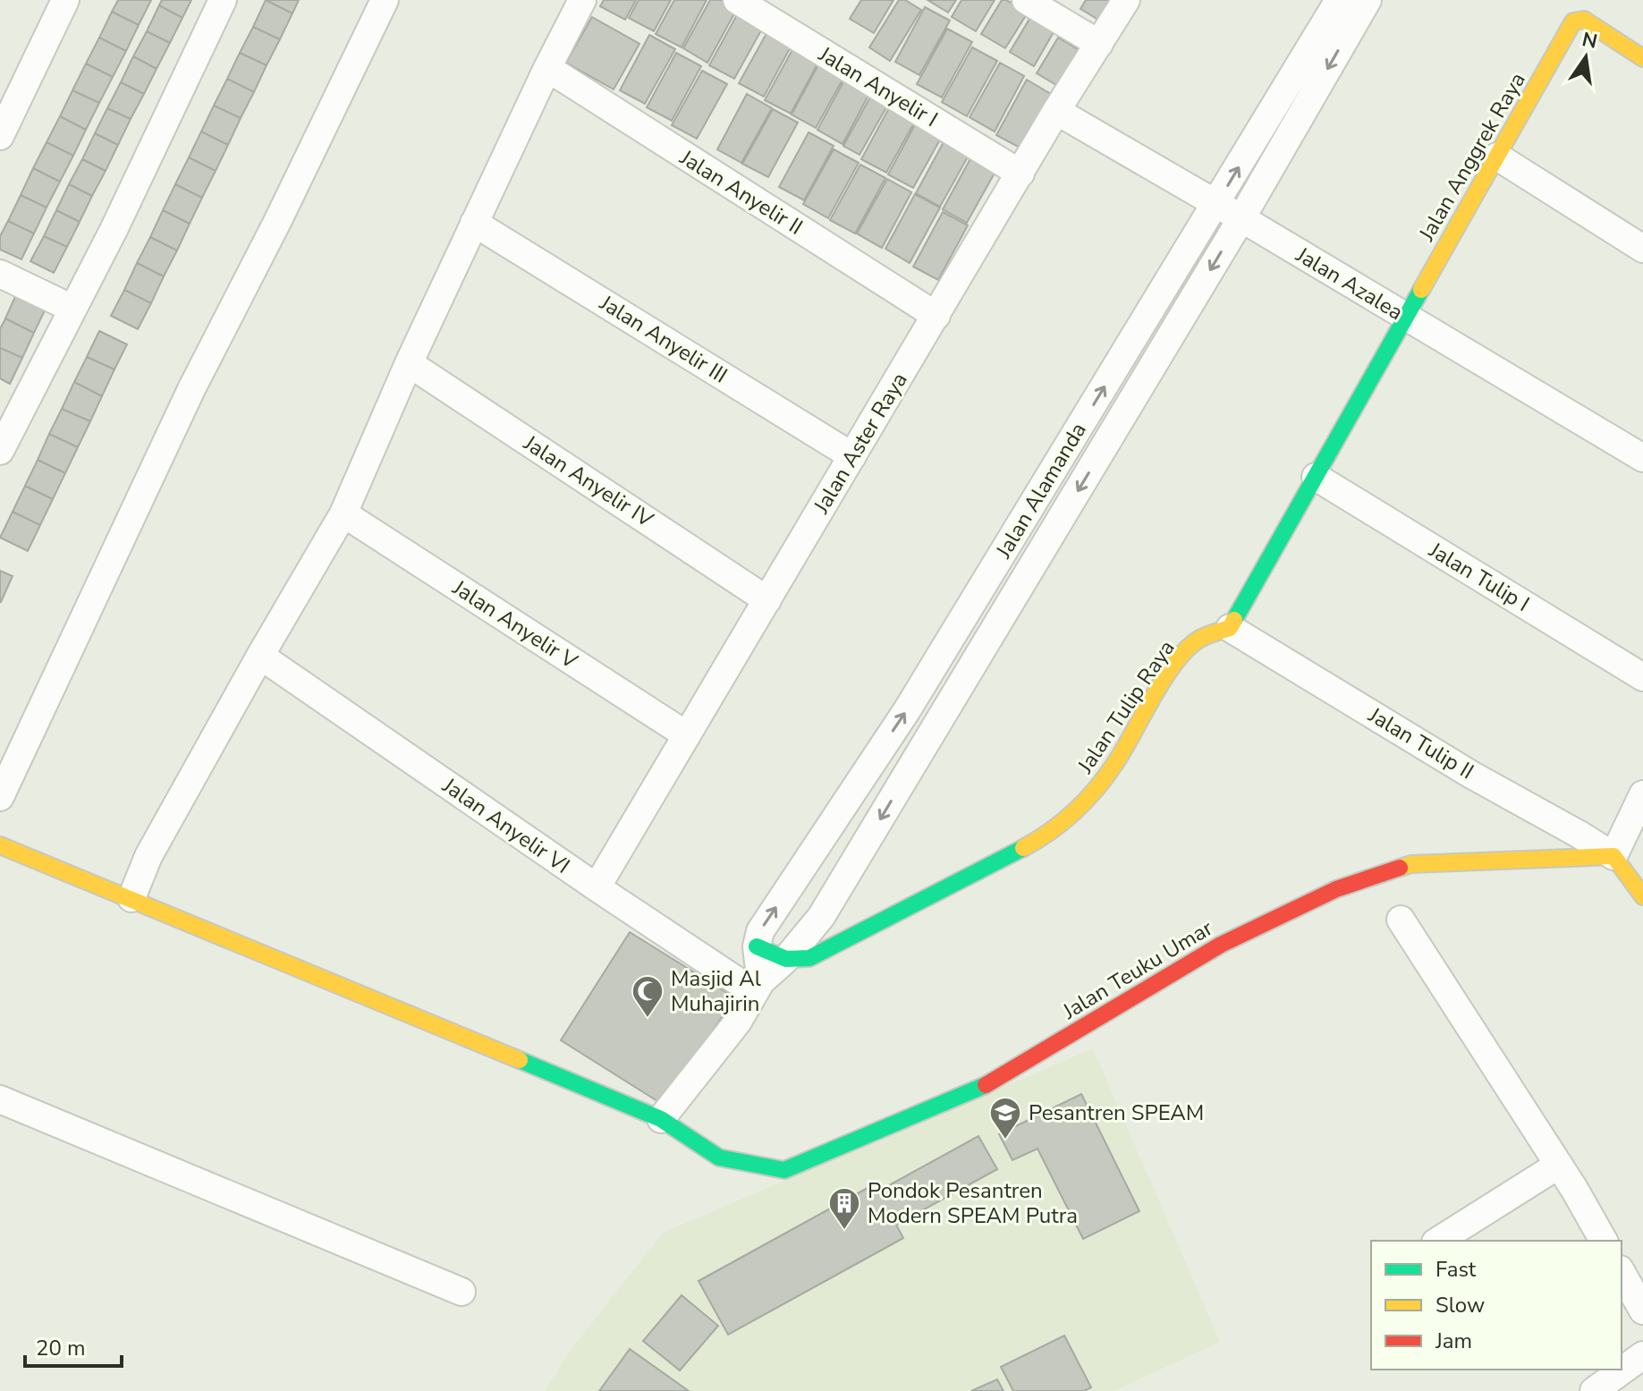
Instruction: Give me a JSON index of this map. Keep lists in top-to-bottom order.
{
  "streets": {
    "street": [
      "Jalan Anyelir I",
      "Jalan Anggrek Raya",
      "Jalan Anyelir II",
      "Jalan Azalea",
      "Jalan Anyelir III",
      "Jalan Aster Raya",
      "Jalan Anyelir IV",
      "Jalan Alamanda",
      "Jalan Tulip I",
      "Jalan Anyelir V",
      "Jalan Tulip Raya",
      "Jalan Tulip II",
      "Jalan Anyelir VI",
      "Jalan Teuku Umar"
    ]
  },
  "crossings": [
    ["Jalan Anyelir I", "Jalan Aster Raya"],
    ["Jalan Anggrek Raya", "Jalan Azalea"],
    ["Jalan Anyelir II", "Jalan Aster Raya"],
    ["Jalan Azalea", "Jalan Aster Raya"],
    ["Jalan Azalea", "Jalan Alamanda"],
    ["Jalan Anyelir III", "Jalan Aster Raya"],
    ["Jalan Aster Raya", "Jalan Anyelir IV"],
    ["Jalan Aster Raya", "Jalan Anyelir V"],
    ["Jalan Aster Raya", "Jalan Anyelir VI"],
    ["Jalan Alamanda", "Jalan Tulip Raya"],
    ["Jalan Alamanda", "Jalan Anyelir VI"],
    ["Jalan Alamanda", "Jalan Teuku Umar"],
    ["Jalan Tulip Raya", "Jalan Tulip II"],
    ["Jalan Tulip II", "Jalan Teuku Umar"]
  ],
  "places": {
    "mosque": ["Masjid Al Muhajirin"],
    "school or university": ["Pesantren SPEAM"],
    "building": ["Pondok Pesantren Modern SPEAM Putra"]
  },
  "legend": ["Fast", "Slow", "Jam"],
  "scale_bar": "20 m",
  "north": "top"
}
